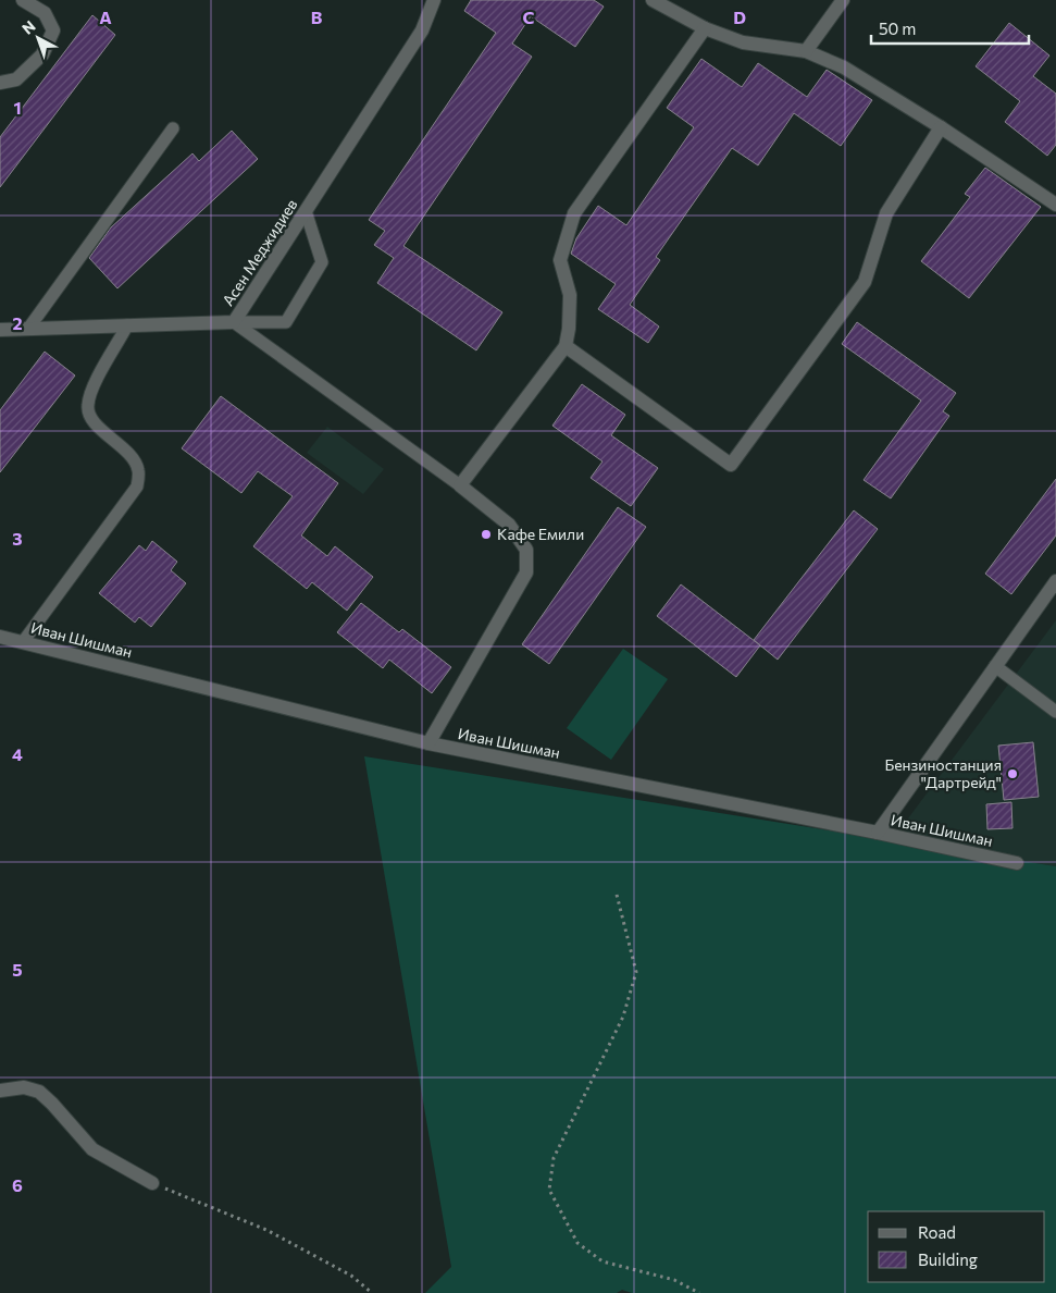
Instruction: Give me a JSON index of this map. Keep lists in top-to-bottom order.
{
  "streets": {
    "street": ["Асен Меджидиев", "Иван Шишман"]
  },
  "places": ["Кафе Емили", "Бензиностанция \"Дартрейд\""],
  "legend": ["Road", "Building"],
  "scale_bar": "50 m",
  "north": "top left",
  "grid": {
    "columns": [
      "A",
      "B",
      "C",
      "D"
    ],
    "rows": [
      "1",
      "2",
      "3",
      "4",
      "5",
      "6"
    ]
  }
}
